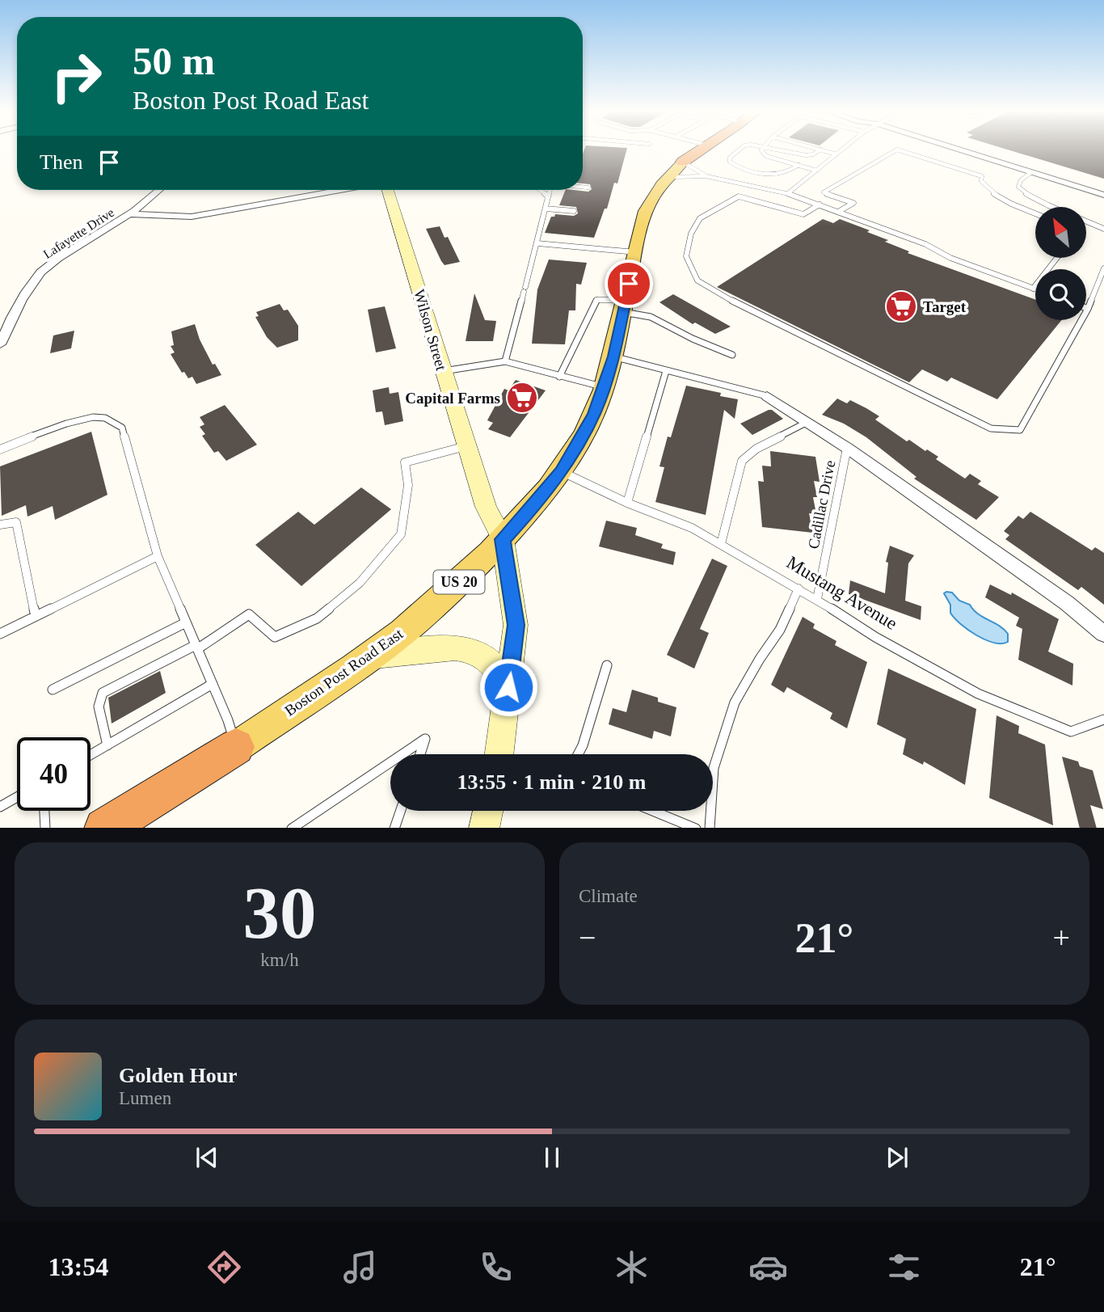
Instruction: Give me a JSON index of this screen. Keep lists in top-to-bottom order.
{
  "streets": {
    "highway": ["US 20", "Boston Post Road East"],
    "street": ["Lafayette Drive", "Wilson Street"],
    "lane": ["Cadillac Drive", "Mustang Avenue"]
  },
  "crossings": [
    ["Wilson Street", "Boston Post Road East"],
    ["Cadillac Drive", "Mustang Avenue"],
    ["Mustang Avenue", "Boston Post Road East"]
  ],
  "places": {
    "supermarket": ["Target", "Capital Farms"]
  },
  "north": "top left",
  "page": {
    "turn": ["50 m", "Boston Post Road East"],
    "then": "Then",
    "limit": "40",
    "trip": "13:55 · 1 min · 210 m",
    "tile": [
      ["30", "km/h"],
      "Climate"
    ],
    "heat": ["−", "21°", "+"],
    "song": ["Golden Hour", "Lumen"],
    "tabs": ["13:54", "21°"]
  }
}
